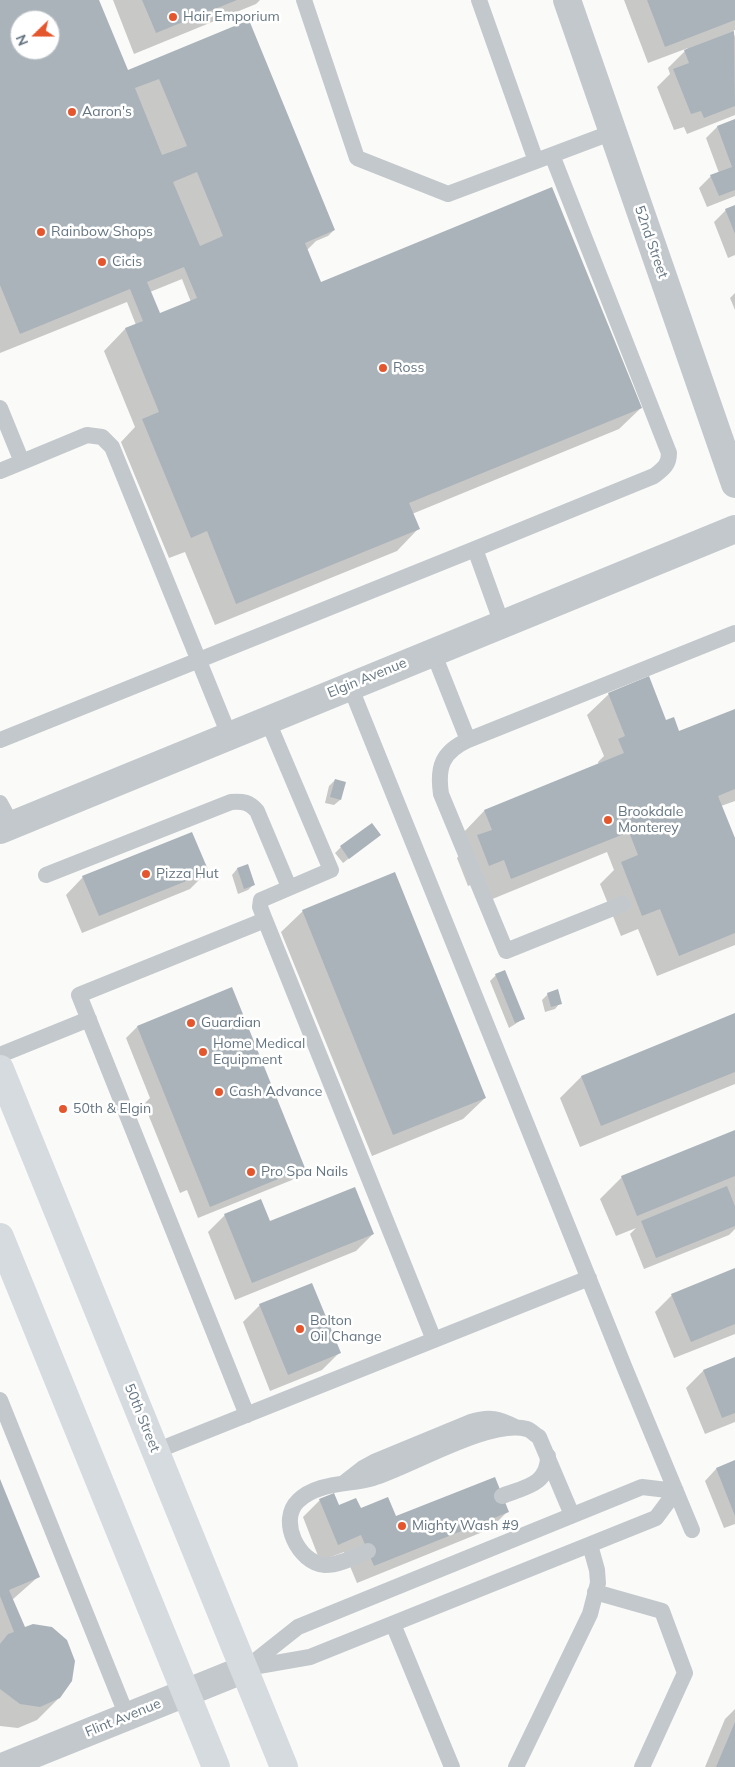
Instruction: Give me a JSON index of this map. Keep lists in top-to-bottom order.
{
  "streets": {
    "main road": ["50th Street"],
    "street": ["52nd Street", "Elgin Avenue", "Flint Avenue"]
  },
  "crossings": [
    ["50th Street", "Flint Avenue"]
  ],
  "places": [
    "Hair Emporium",
    "Aaron's",
    "Rainbow Shops",
    "Cicis",
    "Ross",
    "Brookdale Monterey",
    "Pizza Hut",
    "Guardian",
    "Home Medical Equipment",
    "Cash Advance",
    "50th & Elgin",
    "Pro Spa Nails",
    "Bolton Oil Change",
    "Mighty Wash #9"
  ],
  "north": "left"
}
